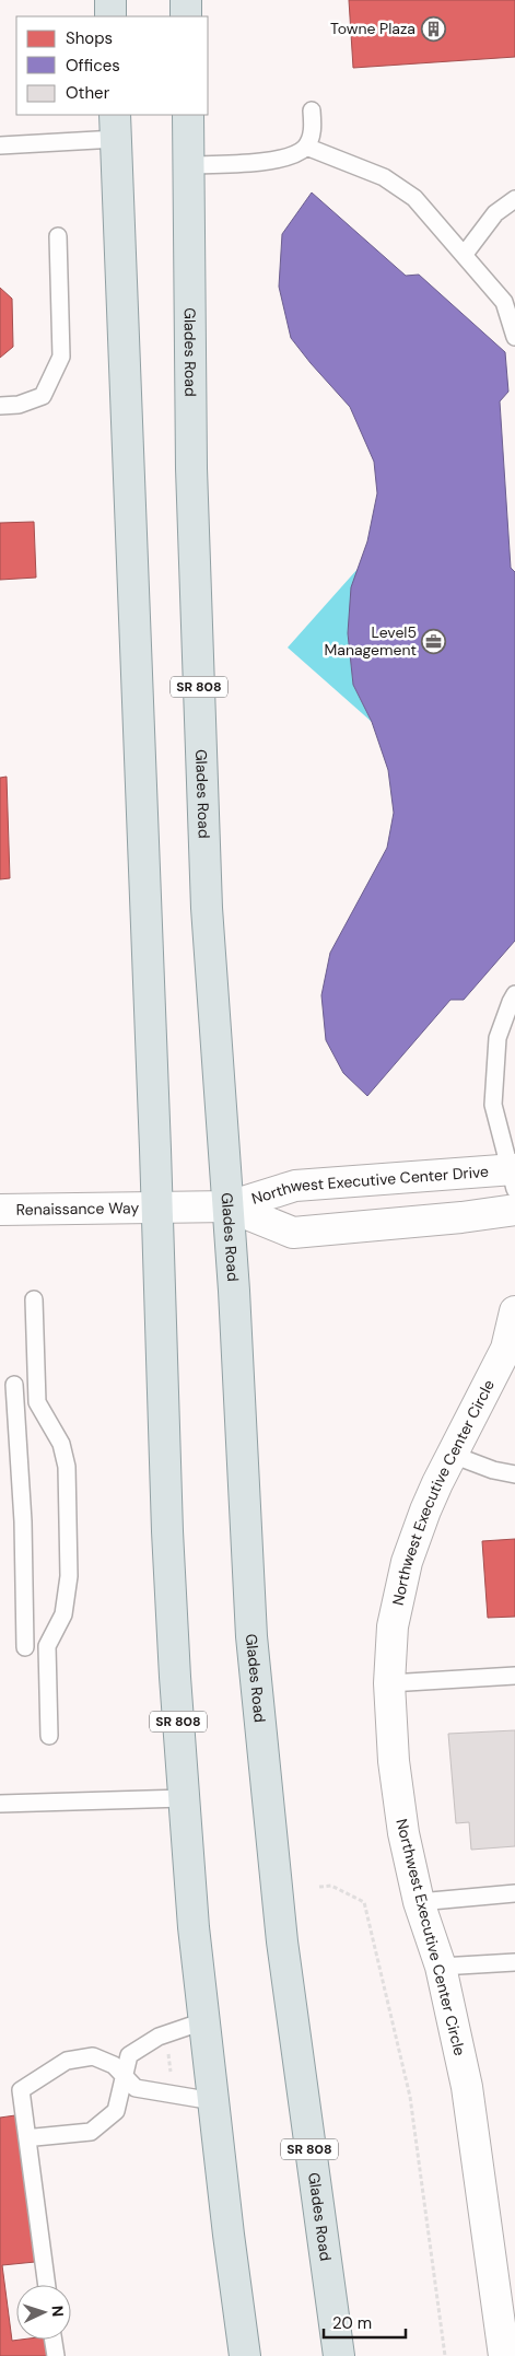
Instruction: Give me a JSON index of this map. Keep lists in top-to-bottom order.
{
  "streets": {
    "main road": ["Glades Road", "SR 808"],
    "street": ["Northwest Executive Center Drive", "Renaissance Way", "Northwest Executive Center Circle"]
  },
  "crossings": [
    ["Glades Road", "Northwest Executive Center Drive"],
    ["SR 808", "Northwest Executive Center Drive"],
    ["SR 808", "Renaissance Way"],
    ["Northwest Executive Center Drive", "Renaissance Way"]
  ],
  "places": {
    "building": ["Towne Plaza"],
    "office": ["Level5 Management"]
  },
  "legend": ["Shops", "Offices", "Other"],
  "scale_bar": "20 m",
  "north": "right"
}
